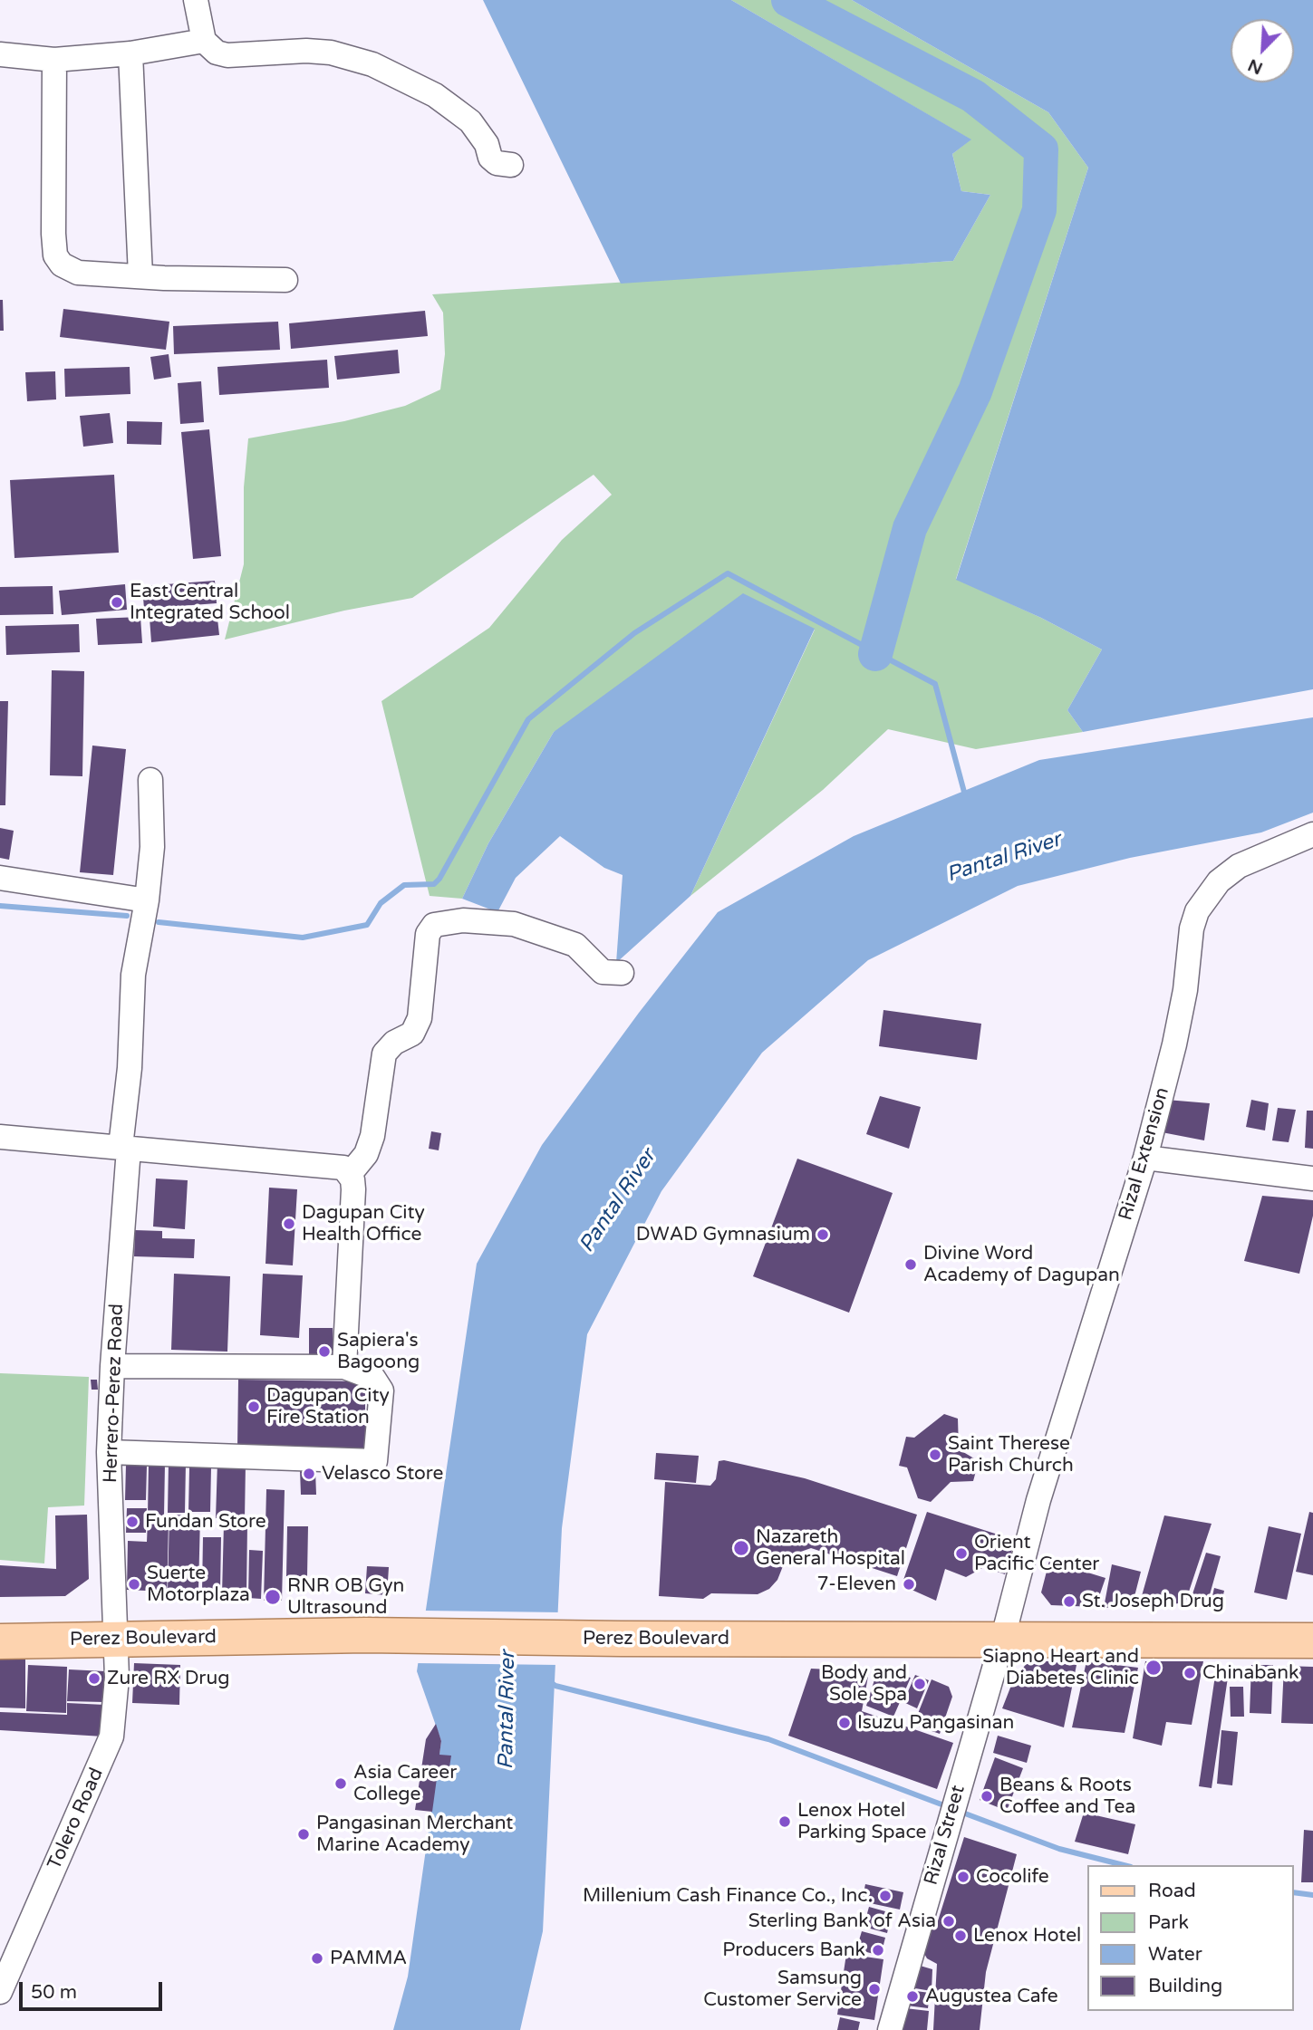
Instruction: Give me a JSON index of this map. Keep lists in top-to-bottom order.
{
  "streets": {
    "main road": ["Perez Boulevard"],
    "street": [
      "Rizal Extension",
      "Herrero-Perez Road",
      "Tolero Road",
      "Rizal Street"
    ]
  },
  "crossings": [
    ["Rizal Extension", "Perez Boulevard"],
    ["Rizal Extension", "Rizal Street"],
    ["Herrero-Perez Road", "Perez Boulevard"],
    ["Herrero-Perez Road", "Tolero Road"],
    ["Perez Boulevard", "Tolero Road"],
    ["Perez Boulevard", "Rizal Street"]
  ],
  "water": ["Pantal River"],
  "places": [
    "East Central Integrated School",
    "Dagupan City Health Office",
    "DWAD Gymnasium",
    "Divine Word Academy of Dagupan",
    "Sapiera's Bagoong",
    "Dagupan City Fire Station",
    "Saint Therese Parish Church",
    "Velasco Store",
    "Fundan Store",
    "Nazareth General Hospital",
    "Orient Pacific Center",
    "Suerte Motorplaza",
    "7-Eleven",
    "RNR OB Gyn Ultrasound",
    "St. Joseph Drug",
    "Siapno Heart and Diabetes Clinic",
    "Chinabank",
    "Zure RX Drug",
    "Body and Sole Spa",
    "Isuzu Pangasinan",
    "Asia Career College",
    "Beans & Roots Coffee and Tea",
    "Lenox Hotel Parking Space",
    "Pangasinan Merchant Marine Academy",
    "Cocolife",
    "Millenium Cash Finance Co., Inc.",
    "Sterling Bank of Asia",
    "Lenox Hotel",
    "Producers Bank",
    "PAMMA",
    "Samsung Customer Service",
    "Augustea Cafe"
  ],
  "legend": [
    "Road",
    "Park",
    "Water",
    "Building"
  ],
  "scale_bar": "50 m",
  "north": "bottom left"
}
